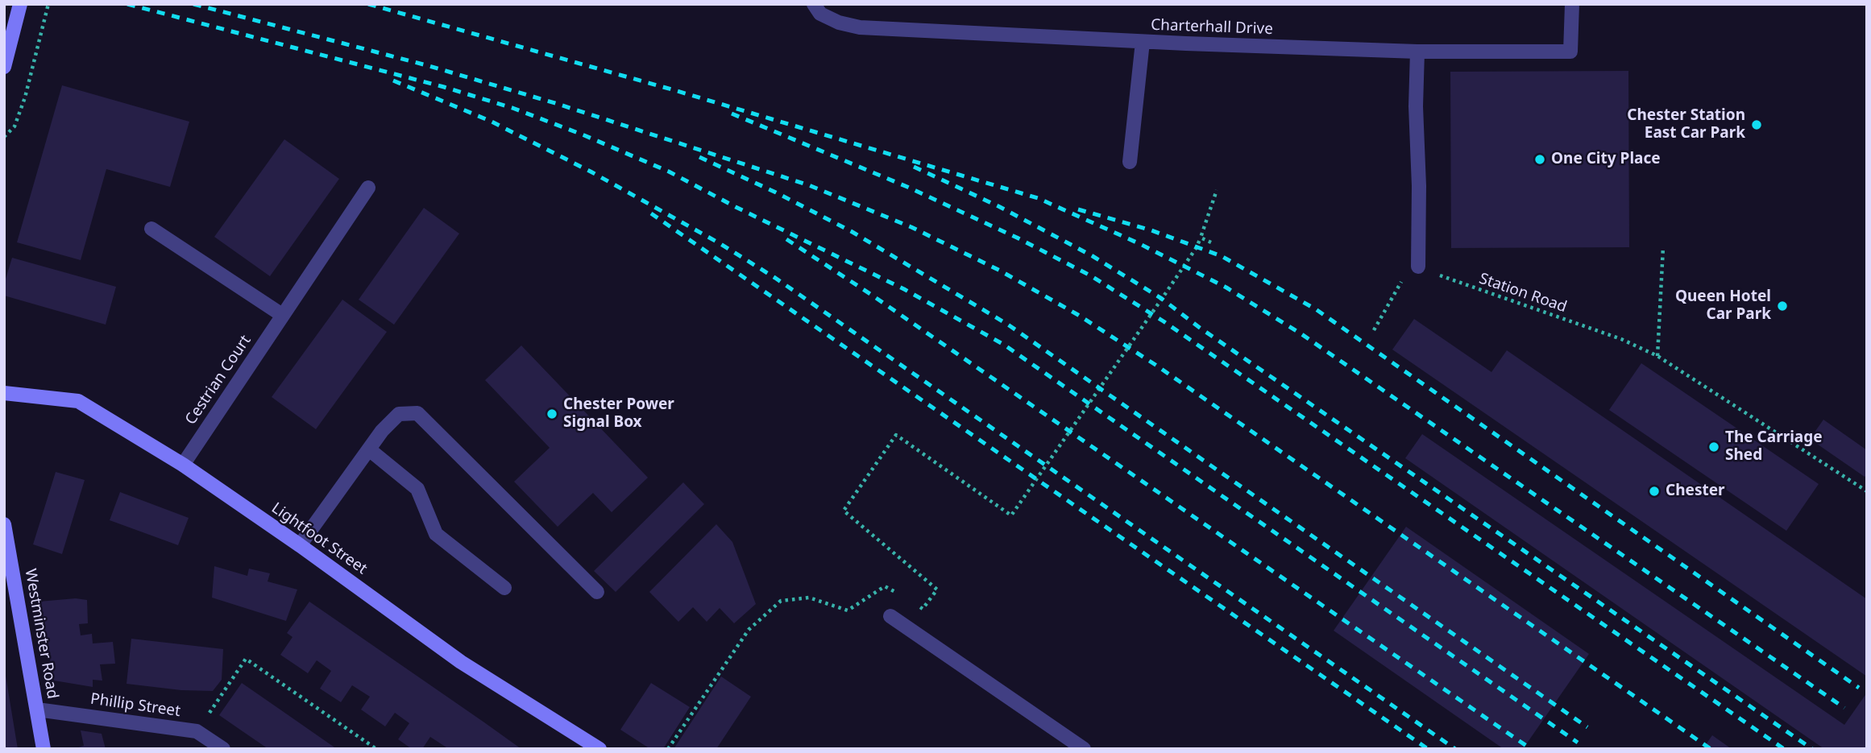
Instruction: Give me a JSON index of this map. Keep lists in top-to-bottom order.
{
  "streets": {
    "street": [
      "Charterhall Drive",
      "Cestrian Court",
      "Lightfoot Street",
      "Westminster Road",
      "Phillip Street"
    ],
    "path": ["Station Road"]
  },
  "crossings": [
    ["Cestrian Court", "Lightfoot Street"],
    ["Westminster Road", "Phillip Street"]
  ],
  "places": [
    "Chester Station East Car Park",
    "One City Place",
    "Queen Hotel Car Park",
    "Chester Power Signal Box",
    "The Carriage Shed",
    "Chester"
  ]
}
